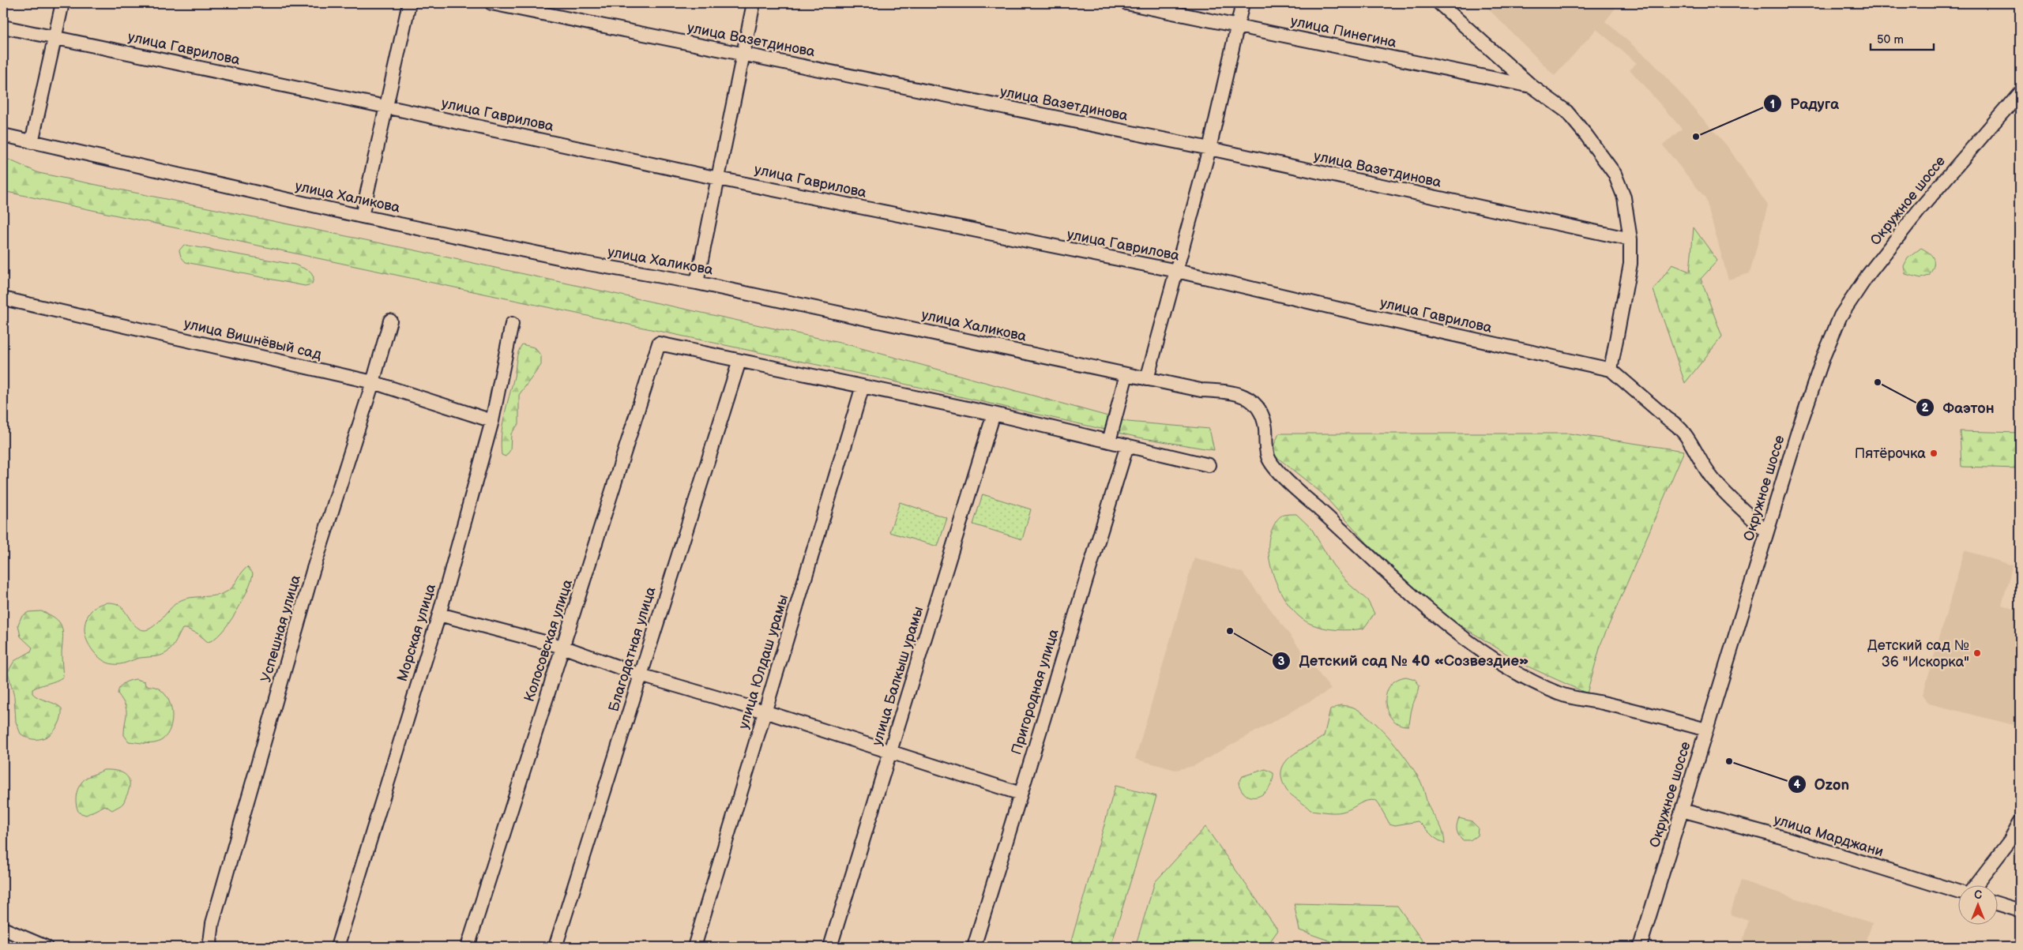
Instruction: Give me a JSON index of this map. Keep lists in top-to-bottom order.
{
  "streets": {
    "street": [
      "улица Пинегина",
      "улица Вазетдинова",
      "улица Гаврилова",
      "улица Халикова",
      "Окружное шоссе",
      "улица Вишнёвый сад",
      "Успешная улица",
      "Морская улица",
      "Колосовская улица",
      "Благодатная улица",
      "улица Юлдаш урамы",
      "улица Балкыш урамы",
      "Пригородная улица",
      "улица Марджани"
    ]
  },
  "crossings": [
    ["улица Халикова", "Окружное шоссе"],
    ["Окружное шоссе", "улица Марджани"],
    ["улица Вишнёвый сад", "Успешная улица"],
    ["улица Вишнёвый сад", "Морская улица"],
    ["Колосовская улица", "Благодатная улица"]
  ],
  "places": [
    "Радуга",
    "Фаэтон",
    "Пятёрочка",
    "Детский сад № 40 «Созвездие»",
    "Детский сад № 36 \"Искорка\"",
    "Ozon"
  ],
  "scale_bar": "50 m",
  "north": "top"
}
